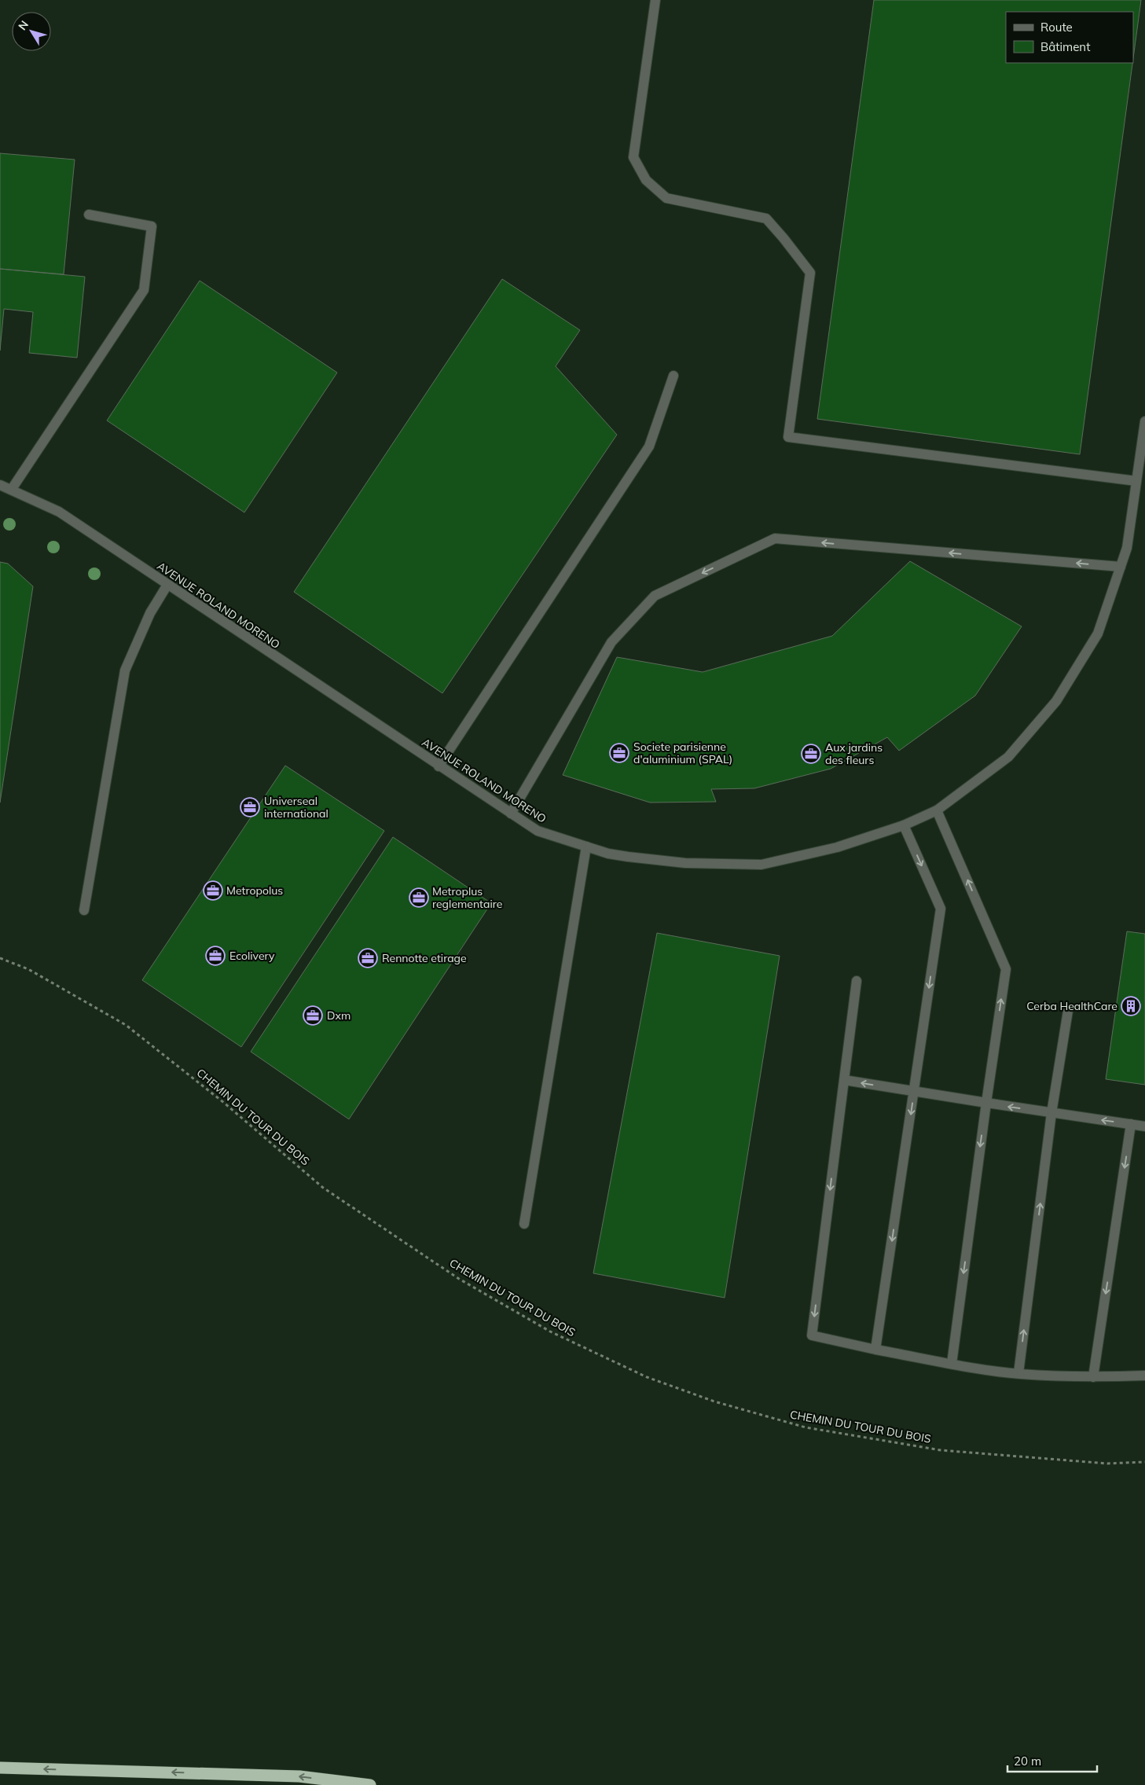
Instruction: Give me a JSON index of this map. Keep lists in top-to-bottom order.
{
  "streets": {
    "street": ["AVENUE ROLAND MORENO"],
    "path": ["CHEMIN DU TOUR DU BOIS"]
  },
  "places": {
    "office": [
      "Societe parisienne d'aluminium (SPAL)",
      "Aux jardins des fleurs",
      "Universeal international",
      "Metropolus",
      "Metroplus reglementaire",
      "Ecolivery",
      "Rennotte etirage",
      "Dxm"
    ],
    "building": ["Cerba HealthCare"]
  },
  "legend": ["Route", "Bâtiment"],
  "scale_bar": "20 m",
  "north": "top left"
}
